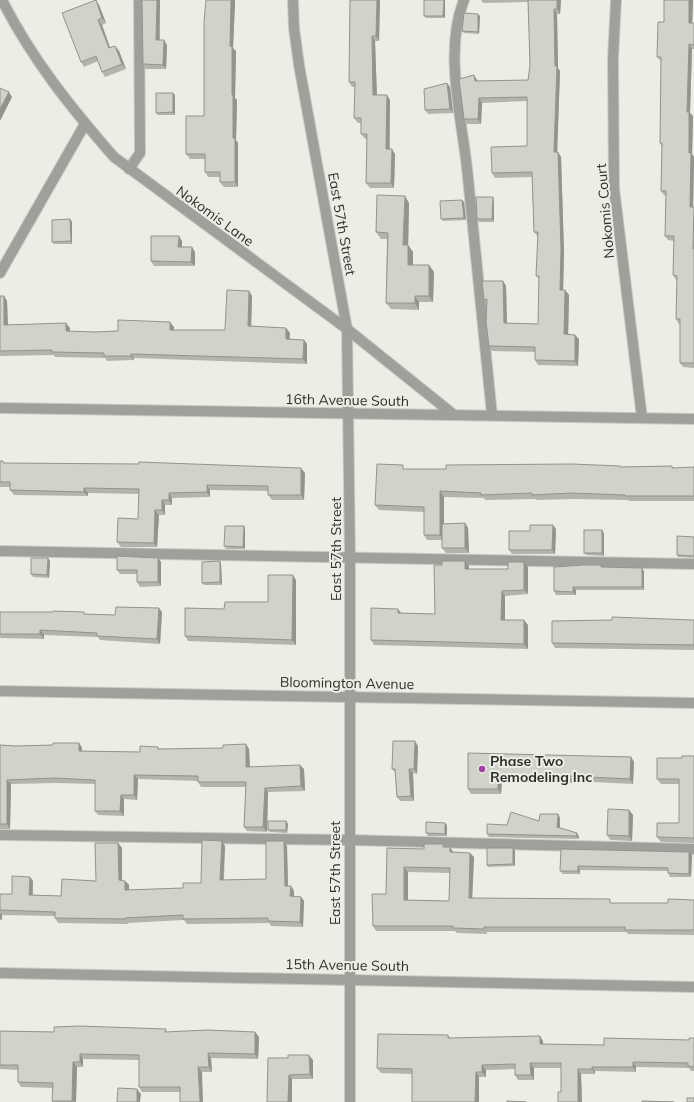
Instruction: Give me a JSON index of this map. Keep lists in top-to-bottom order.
{
  "streets": {
    "street": [
      "Nokomis Court",
      "Nokomis Lane",
      "East 57th Street",
      "16th Avenue South",
      "Bloomington Avenue",
      "15th Avenue South"
    ]
  },
  "crossings": [
    ["Nokomis Court", "16th Avenue South"],
    ["Nokomis Lane", "East 57th Street"],
    ["Nokomis Lane", "16th Avenue South"],
    ["East 57th Street", "16th Avenue South"],
    ["East 57th Street", "Bloomington Avenue"],
    ["East 57th Street", "15th Avenue South"]
  ],
  "places": ["Phase Two Remodeling Inc"]
}
